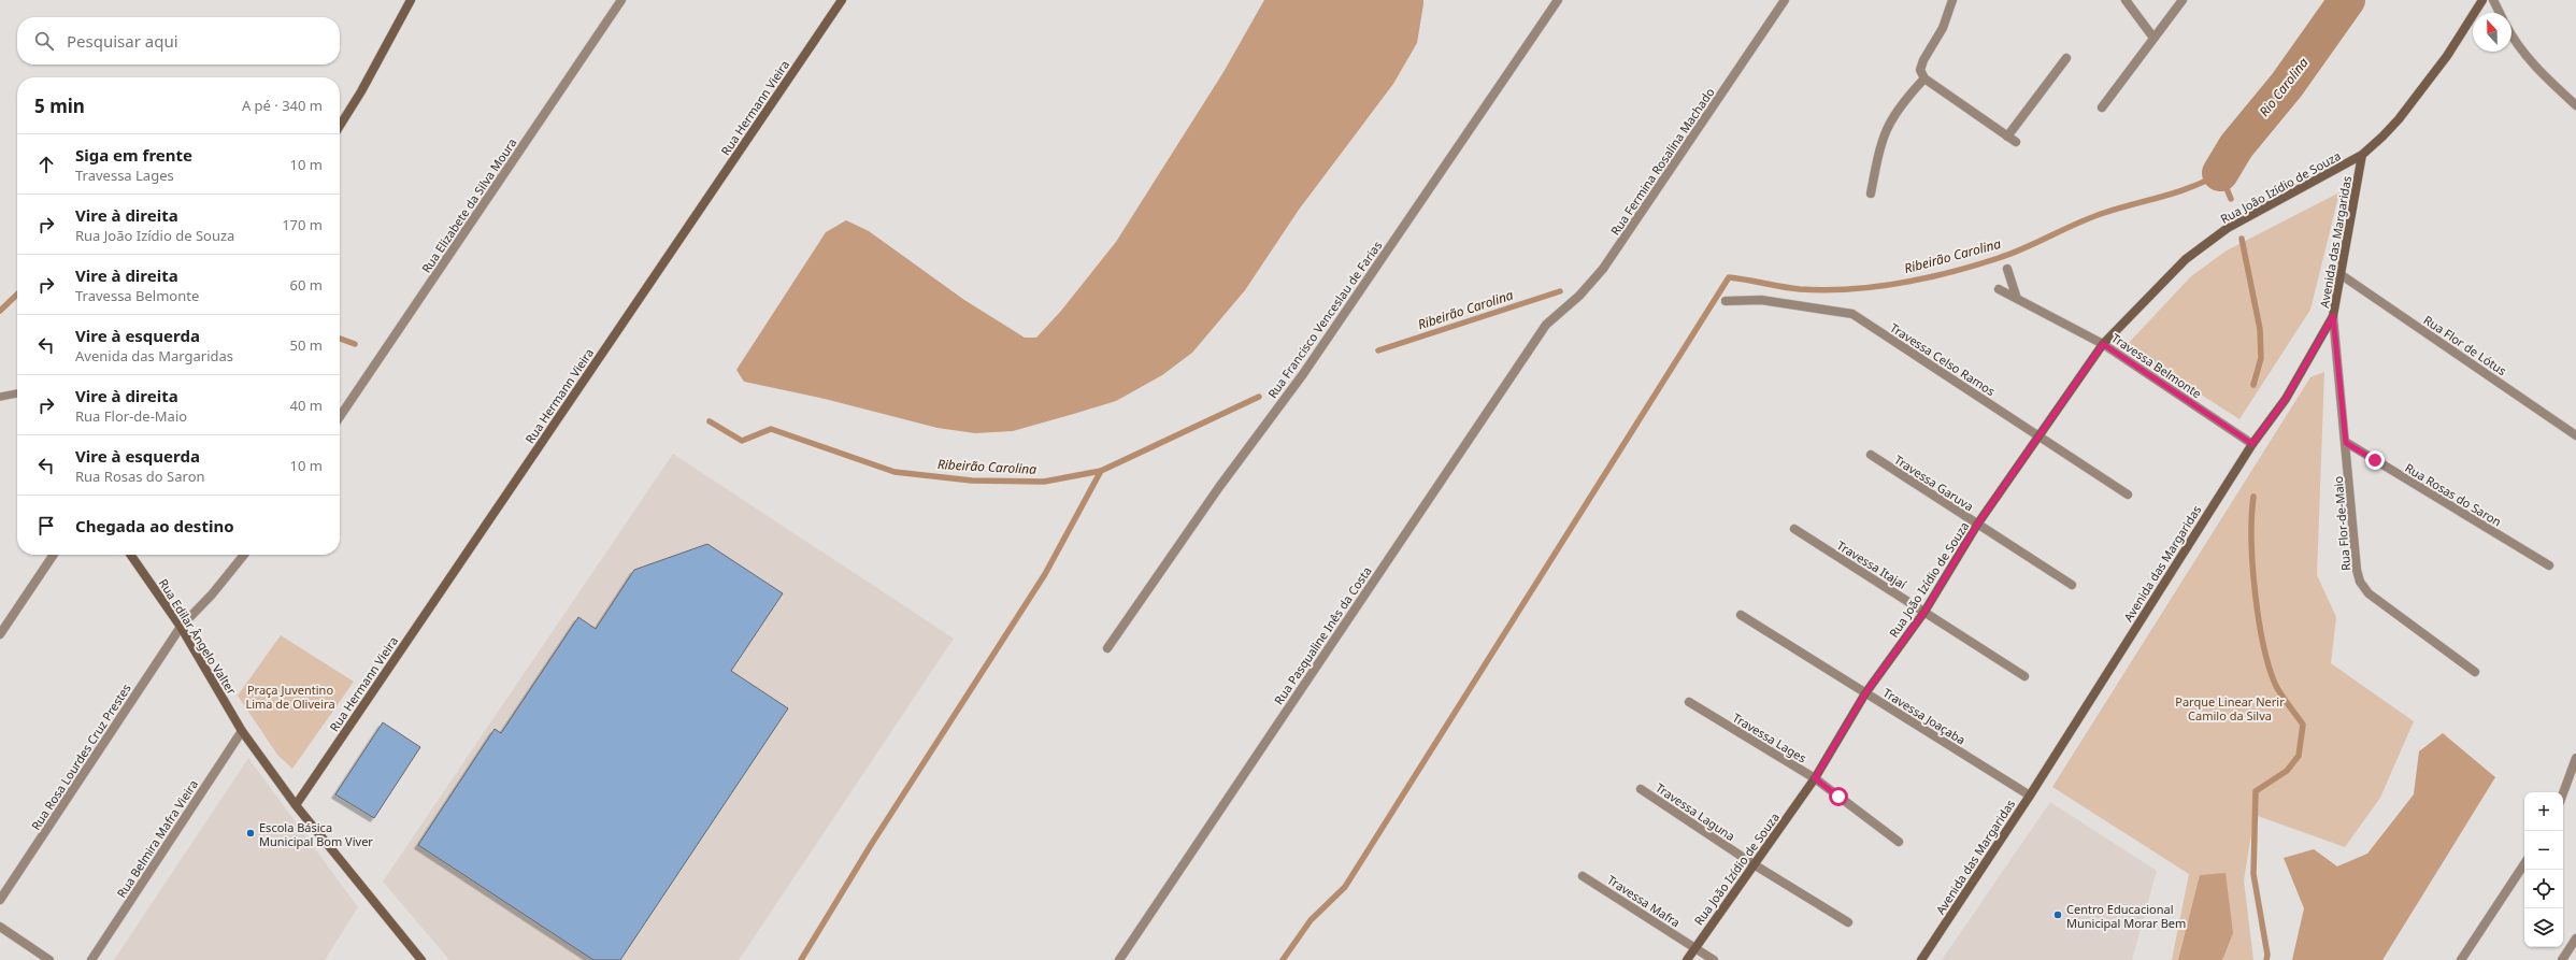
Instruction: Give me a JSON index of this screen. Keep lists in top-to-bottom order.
{
  "streets": {
    "street": [
      "Rua Hermann Vieira",
      "Rua Fermina Rosalina Machado",
      "Rua João Izídio de Souza",
      "Rua Elizabete da Silva Moura",
      "Avenida das Margaridas",
      "Rua Francisco Venceslau de Farias",
      "Rua Flor de Lótus",
      "Travessa Celso Ramos",
      "Travessa Belmonte",
      "Travessa Garuva",
      "Rua Rosas do Saron",
      "Rua Flor-de-Maio",
      "Travessa Itajaí",
      "Rua Pasqualine Inês da Costa",
      "Rua Edilar Ângelo Valter",
      "Travessa Joaçaba",
      "Travessa Lages",
      "Rua Rosa Lourdes Cruz Prestes",
      "Travessa Laguna",
      "Rua Belmira Mafra Vieira",
      "Travessa Mafra"
    ]
  },
  "crossings": [
    ["Rua Hermann Vieira", "Rua Edilar Ângelo Valter"],
    ["Rua Fermina Rosalina Machado", "Rua Pasqualine Inês da Costa"],
    ["Rua João Izídio de Souza", "Avenida das Margaridas"],
    ["Rua João Izídio de Souza", "Travessa Celso Ramos"],
    ["Rua João Izídio de Souza", "Travessa Belmonte"],
    ["Rua João Izídio de Souza", "Travessa Garuva"],
    ["Rua João Izídio de Souza", "Travessa Itajaí"],
    ["Rua João Izídio de Souza", "Travessa Joaçaba"],
    ["Rua João Izídio de Souza", "Travessa Lages"],
    ["Rua João Izídio de Souza", "Travessa Laguna"],
    ["Rua João Izídio de Souza", "Travessa Mafra"],
    ["Avenida das Margaridas", "Rua Flor de Lótus"],
    ["Avenida das Margaridas", "Travessa Belmonte"],
    ["Avenida das Margaridas", "Rua Flor-de-Maio"],
    ["Avenida das Margaridas", "Travessa Joaçaba"],
    ["Rua Rosas do Saron", "Rua Flor-de-Maio"],
    ["Rua Edilar Ângelo Valter", "Rua Rosa Lourdes Cruz Prestes"],
    ["Rua Edilar Ângelo Valter", "Rua Belmira Mafra Vieira"]
  ],
  "water": ["Rio Carolina", "Ribeirão Carolina"],
  "parks": ["Praça Juventino Lima de Oliveira", "Parque Linear Nerir Camilo da Silva"],
  "places": ["Escola Básica Municipal Bom Viver", "Centro Educacional Municipal Morar Bem"],
  "north": "top",
  "page": {
    "search": "Pesquisar aqui",
    "heading": ["5 min", "A pé · 340 m"],
    "list": [
      ["Siga em frente", "Travessa Lages", "10 m"],
      ["Vire à direita", "Rua João Izídio de Souza", "170 m"],
      ["Vire à direita", "Travessa Belmonte", "60 m"],
      ["Vire à esquerda", "Avenida das Margaridas", "50 m"],
      ["Vire à direita", "Rua Flor-de-Maio", "40 m"],
      ["Vire à esquerda", "Rua Rosas do Saron", "10 m"],
      "Chegada ao destino"
    ],
    "map_buttons": ["+", "−"]
  }
}
